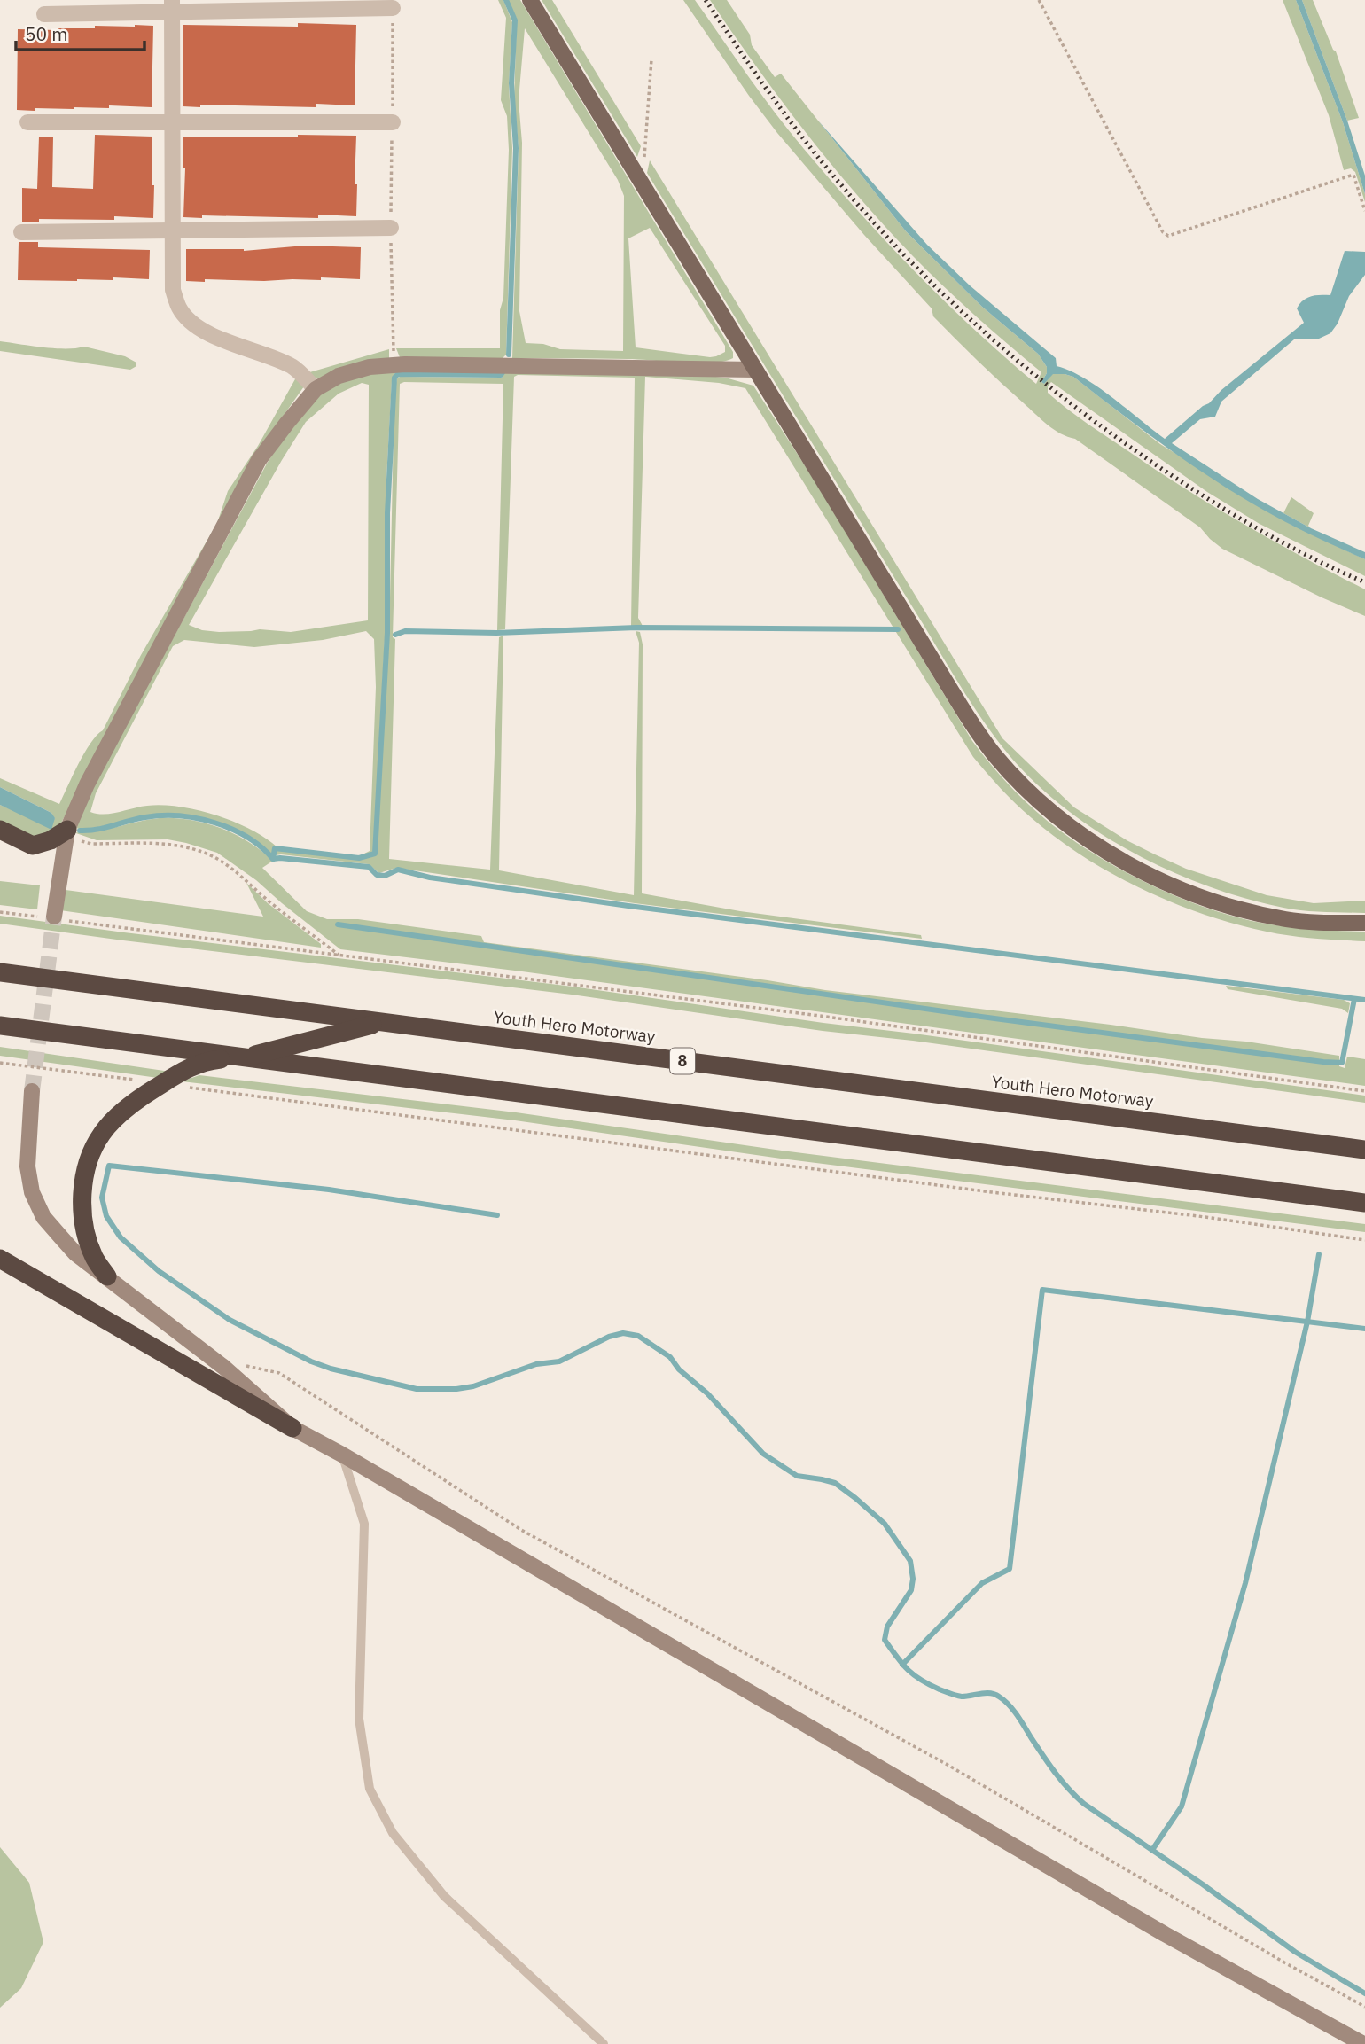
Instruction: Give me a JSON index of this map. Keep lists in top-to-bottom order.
{
  "streets": {
    "highway": ["Youth Hero Motorway", "8"]
  },
  "scale_bar": "50 m"
}
